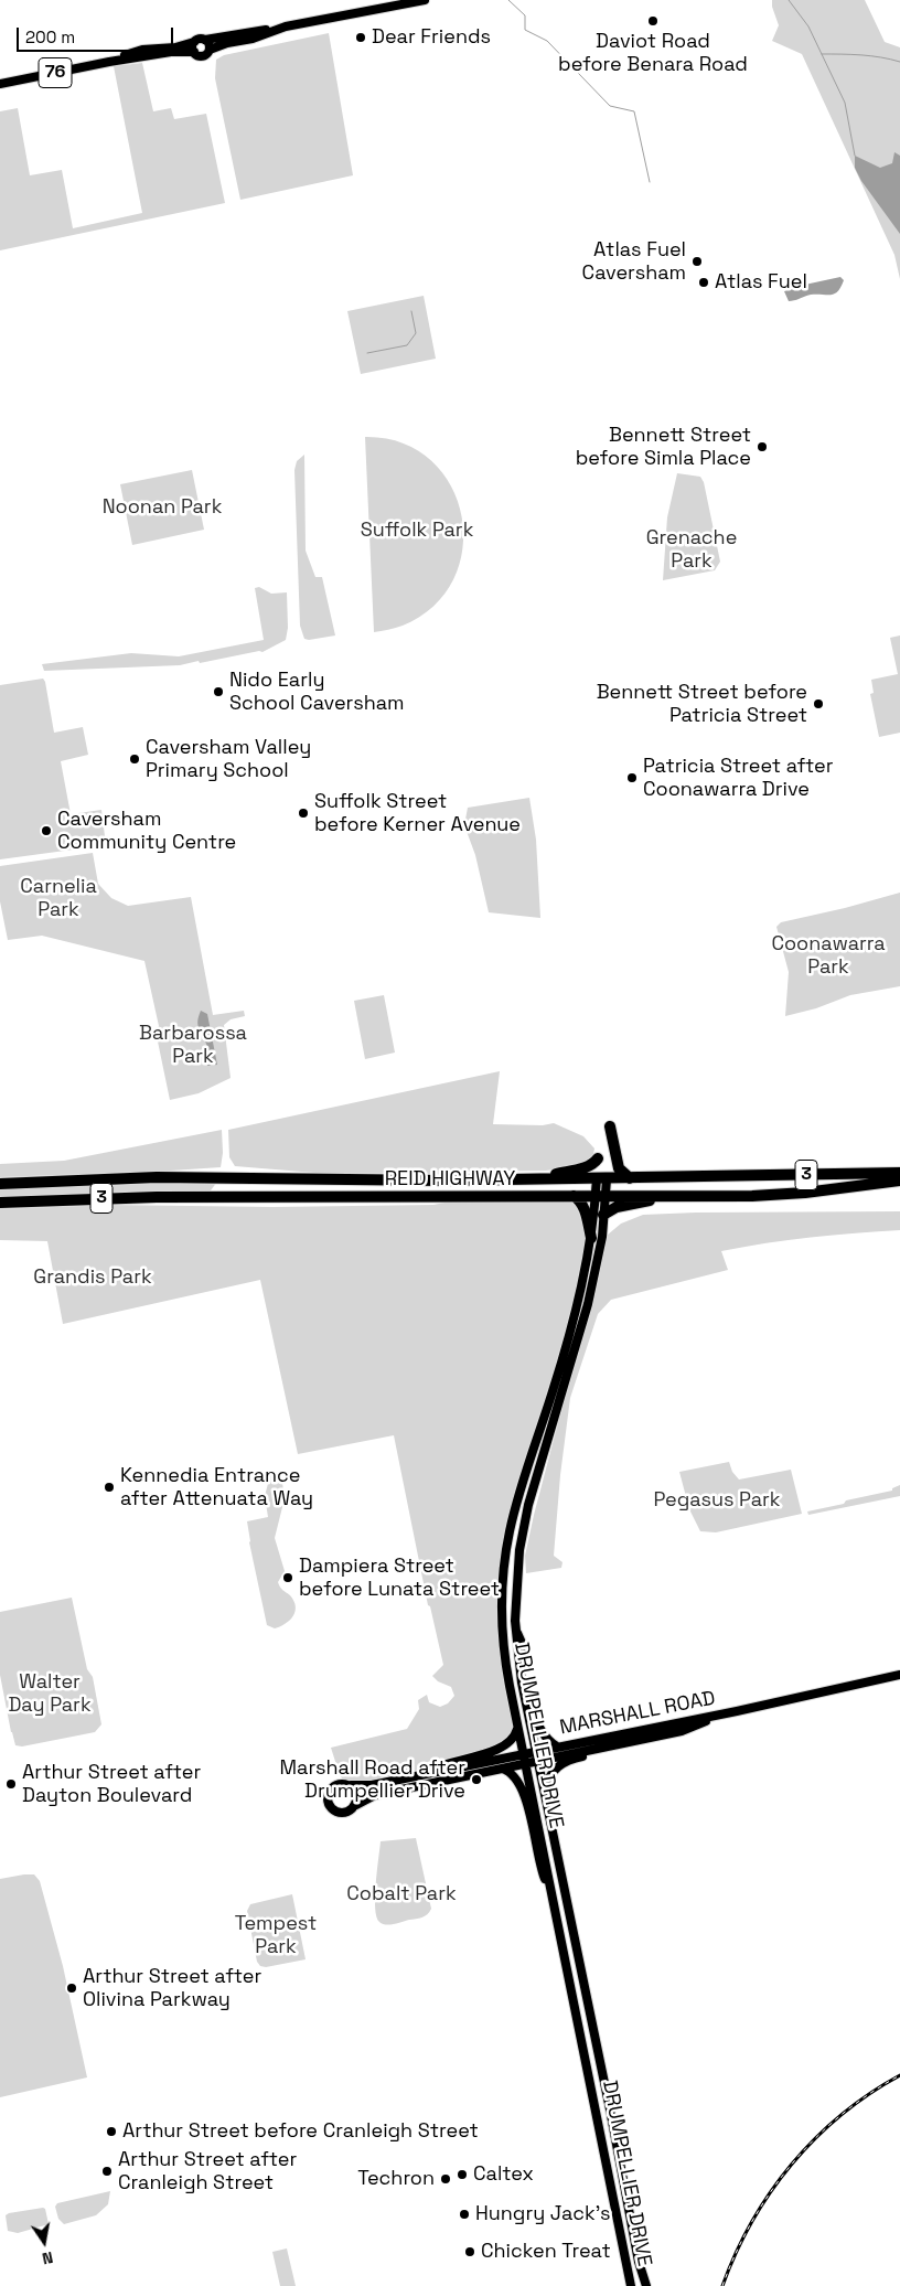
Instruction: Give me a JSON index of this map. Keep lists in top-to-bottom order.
{
  "streets": {
    "highway": ["3", "REID HIGHWAY"],
    "main road": ["76", "MARSHALL ROAD", "DRUMPELLIER DRIVE"]
  },
  "crossings": [
    ["REID HIGHWAY", "DRUMPELLIER DRIVE"],
    ["MARSHALL ROAD", "DRUMPELLIER DRIVE"]
  ],
  "parks": [
    "Noonan Park",
    "Suffolk Park",
    "Grenache Park",
    "Carnelia Park",
    "Coonawarra Park",
    "Barbarossa Park",
    "Grandis Park",
    "Pegasus Park",
    "Walter Day Park",
    "Cobalt Park",
    "Tempest Park"
  ],
  "places": [
    "Daviot Road before Benara Road",
    "Dear Friends",
    "Atlas Fuel Caversham",
    "Atlas Fuel",
    "Bennett Street before Simla Place",
    "Nido Early School Caversham",
    "Bennett Street before Patricia Street",
    "Caversham Valley Primary School",
    "Patricia Street after Coonawarra Drive",
    "Suffolk Street before Kerner Avenue",
    "Caversham Community Centre",
    "Kennedia Entrance after Attenuata Way",
    "Dampiera Street before Lunata Street",
    "Marshall Road after Drumpellier Drive",
    "Arthur Street after Dayton Boulevard",
    "Arthur Street after Olivina Parkway",
    "Arthur Street before Cranleigh Street",
    "Arthur Street after Cranleigh Street",
    "Caltex",
    "Techron",
    "Hungry Jack's",
    "Chicken Treat"
  ],
  "scale_bar": "200 m",
  "north": "bottom"
}
